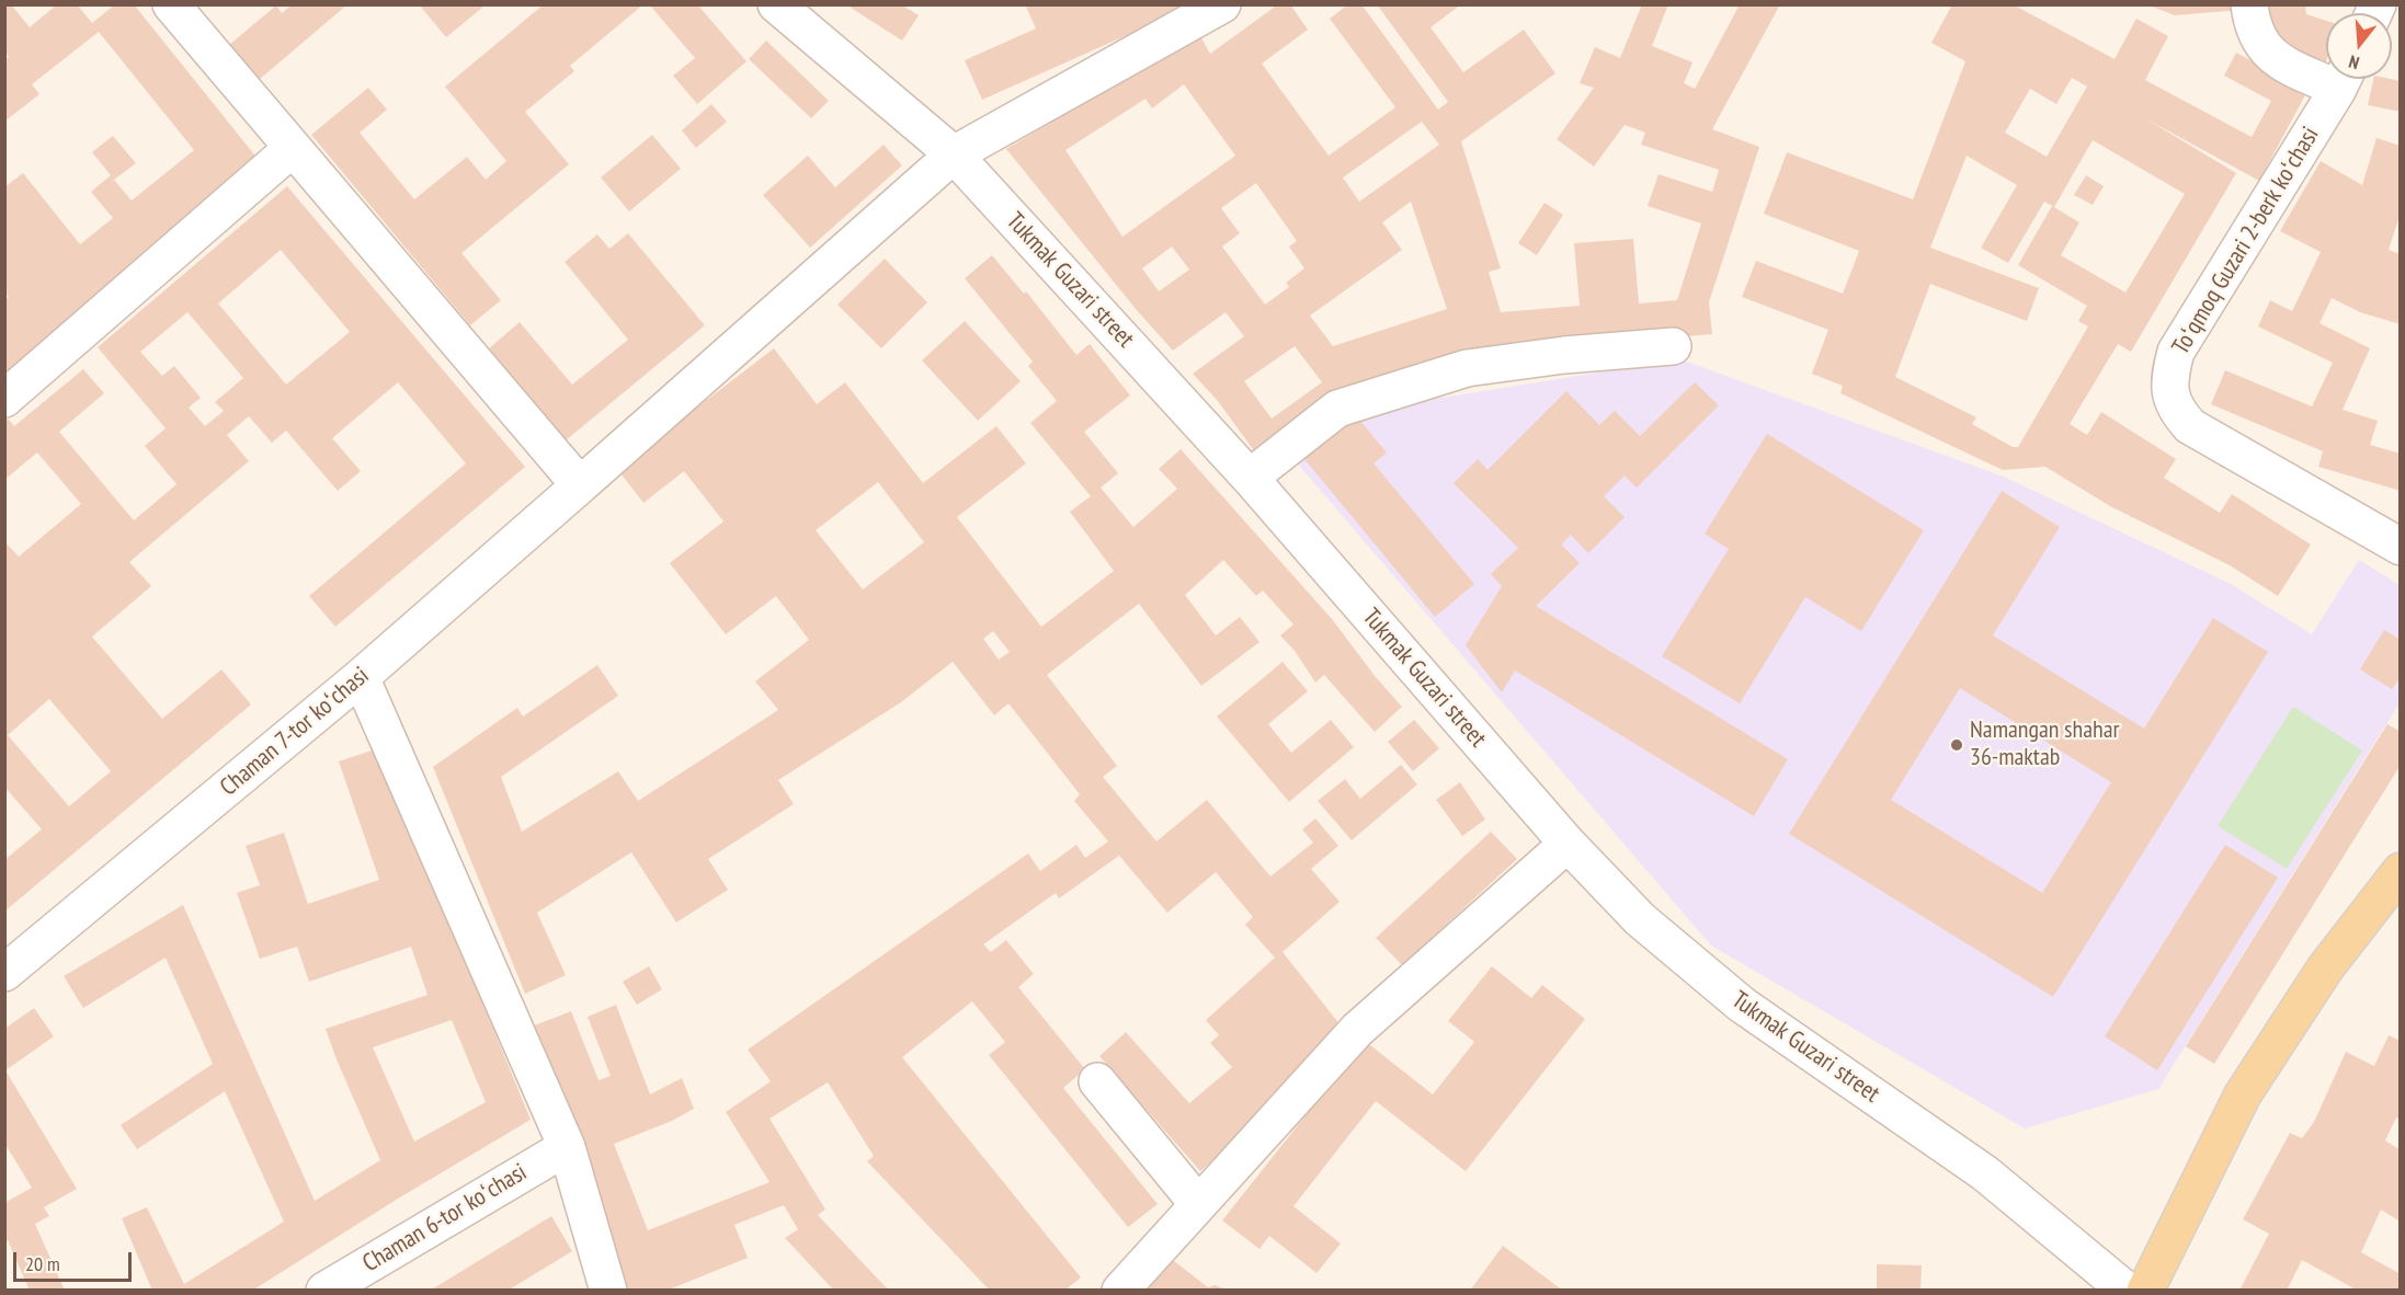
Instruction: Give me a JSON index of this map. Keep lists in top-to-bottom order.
{
  "streets": {
    "street": [
      "Toʻqmoq Guzari 2-berk koʻchasi",
      "Tukmak Guzari street",
      "Chaman 7-tor koʻchasi",
      "Chaman 6-tor koʻchasi"
    ]
  },
  "crossings": [
    ["Tukmak Guzari street", "Chaman 7-tor koʻchasi"]
  ],
  "places": ["Namangan shahar 36-maktab"],
  "scale_bar": "20 m",
  "north": "bottom"
}
